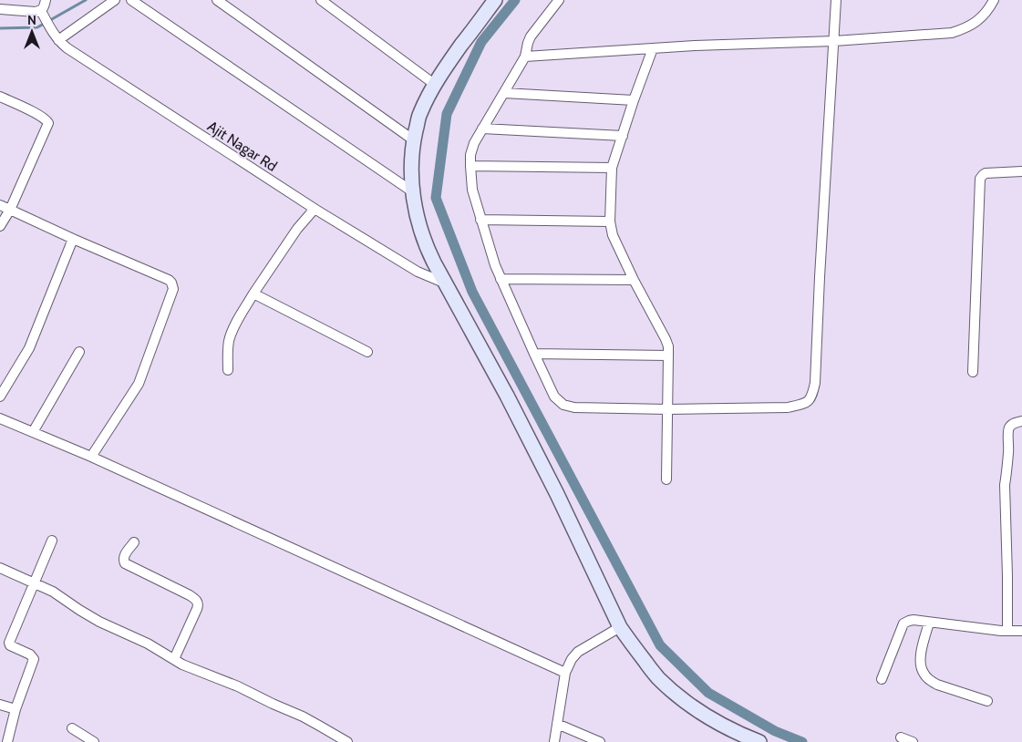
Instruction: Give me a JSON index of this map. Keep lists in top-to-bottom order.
{
  "streets": {
    "street": ["Ajit Nagar Rd"]
  },
  "north": "top"
}
